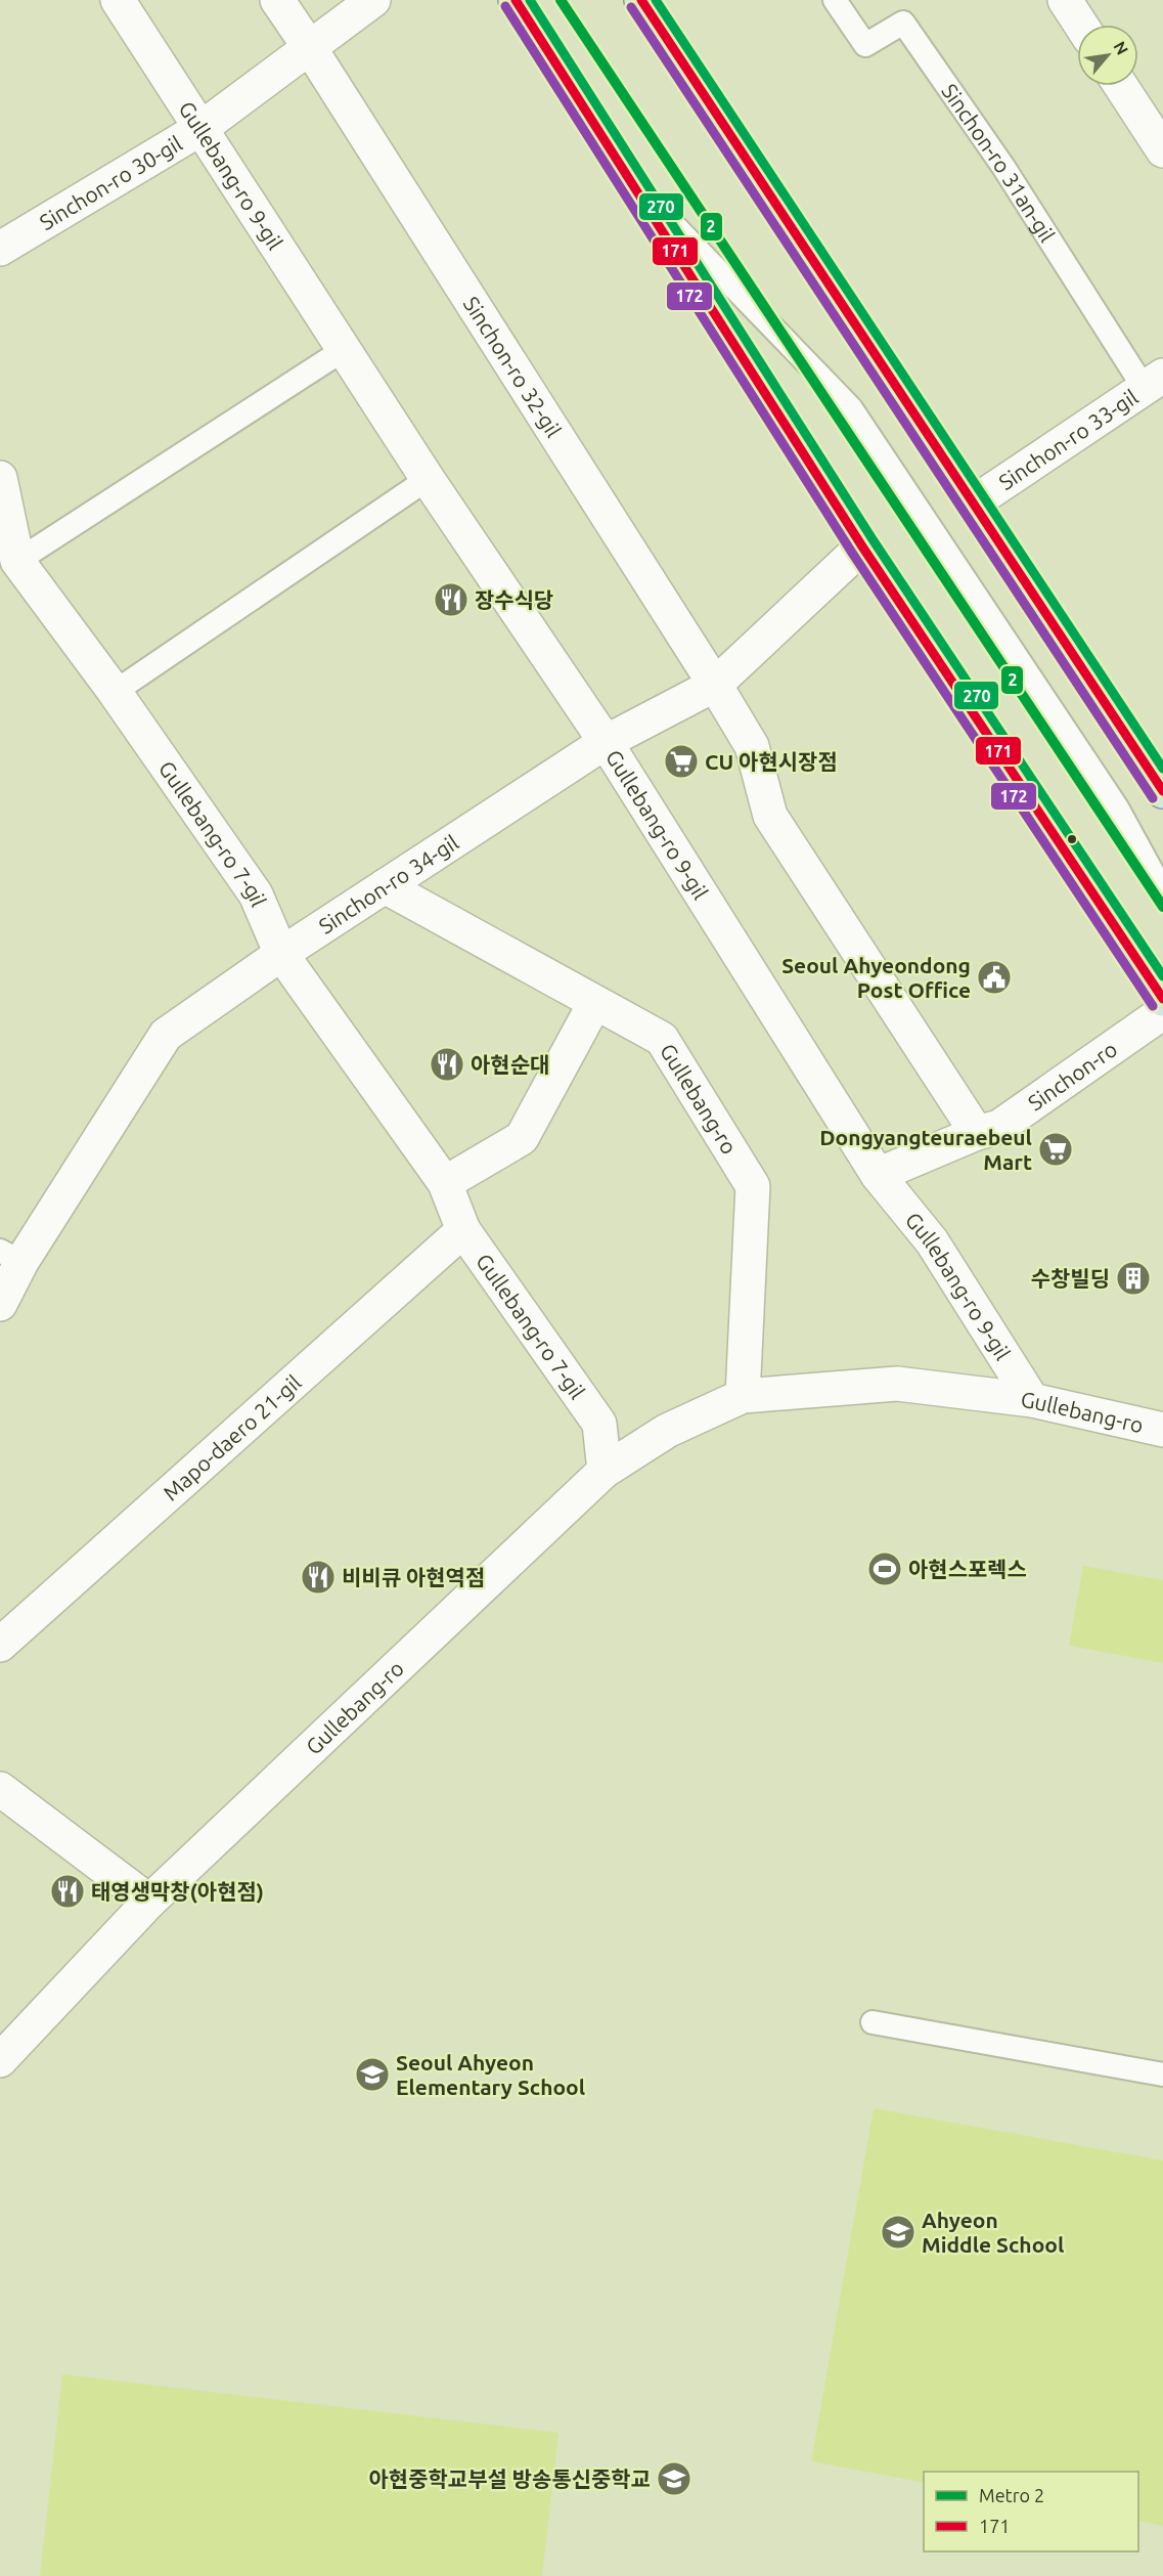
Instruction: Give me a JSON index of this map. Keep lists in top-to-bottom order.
{
  "streets": {
    "street": [
      "Gullebang-ro 9-gil",
      "Sinchon-ro 30-gil",
      "Sinchon-ro 32-gil",
      "Sinchon-ro 33-gil",
      "Gullebang-ro 7-gil",
      "Sinchon-ro 34-gil",
      "Sinchon-ro",
      "Gullebang-ro",
      "Mapo-daero 21-gil"
    ],
    "lane": ["Sinchon-ro 31an-gil"]
  },
  "crossings": [
    ["Sinchon-ro 31an-gil", "Sinchon-ro 33-gil"],
    ["Gullebang-ro 9-gil", "Sinchon-ro 30-gil"],
    ["Gullebang-ro 9-gil", "Sinchon-ro 34-gil"],
    ["Gullebang-ro 9-gil", "Gullebang-ro"],
    ["Sinchon-ro 30-gil", "Sinchon-ro 32-gil"],
    ["Sinchon-ro 32-gil", "Sinchon-ro 34-gil"],
    ["Gullebang-ro 7-gil", "Sinchon-ro 34-gil"],
    ["Gullebang-ro 7-gil", "Gullebang-ro"],
    ["Gullebang-ro 7-gil", "Mapo-daero 21-gil"],
    ["Sinchon-ro 34-gil", "Gullebang-ro"]
  ],
  "places": {
    "restaurant": [
      "장수식당",
      "아현순대",
      "비비큐 아현역점",
      "태영생막창(아현점)"
    ],
    "supermarket": ["CU 아현시장점", "Dongyangteuraebeul Mart"],
    "public building": ["Seoul Ahyeondong Post Office"],
    "building": ["수창빌딩"],
    "sports": ["아현스포렉스"],
    "school or university": ["Seoul Ahyeon Elementary School", "Ahyeon Middle School", "아현중학교부설 방송통신중학교"]
  },
  "lines": [
    "metro line 2",
    "transit line 171",
    "transit line 270",
    "transit line 172"
  ],
  "legend": ["Metro 2", "171"],
  "north": "top right"
}
